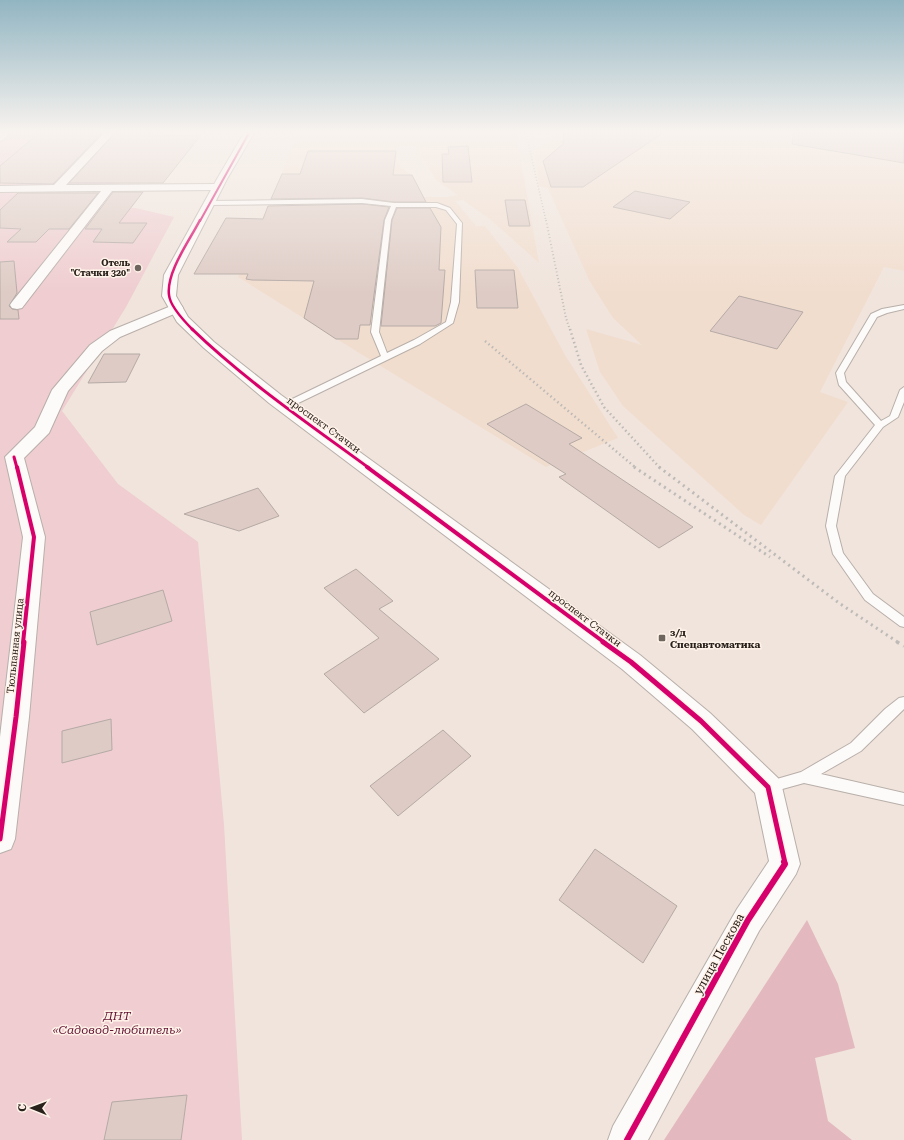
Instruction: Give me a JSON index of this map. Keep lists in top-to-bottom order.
{
  "streets": {
    "street": ["проспект Стачки", "Тюльпанная улица", "улица Пескова"]
  },
  "crossings": [
    ["проспект Стачки", "улица Пескова"]
  ],
  "parks": ["ДНТ «Садовод-любитель»"],
  "places": {
    "other": ["Отель \"Стачки 320\""],
    "transit": ["з/д Спецавтоматика"]
  },
  "north": "left"
}
